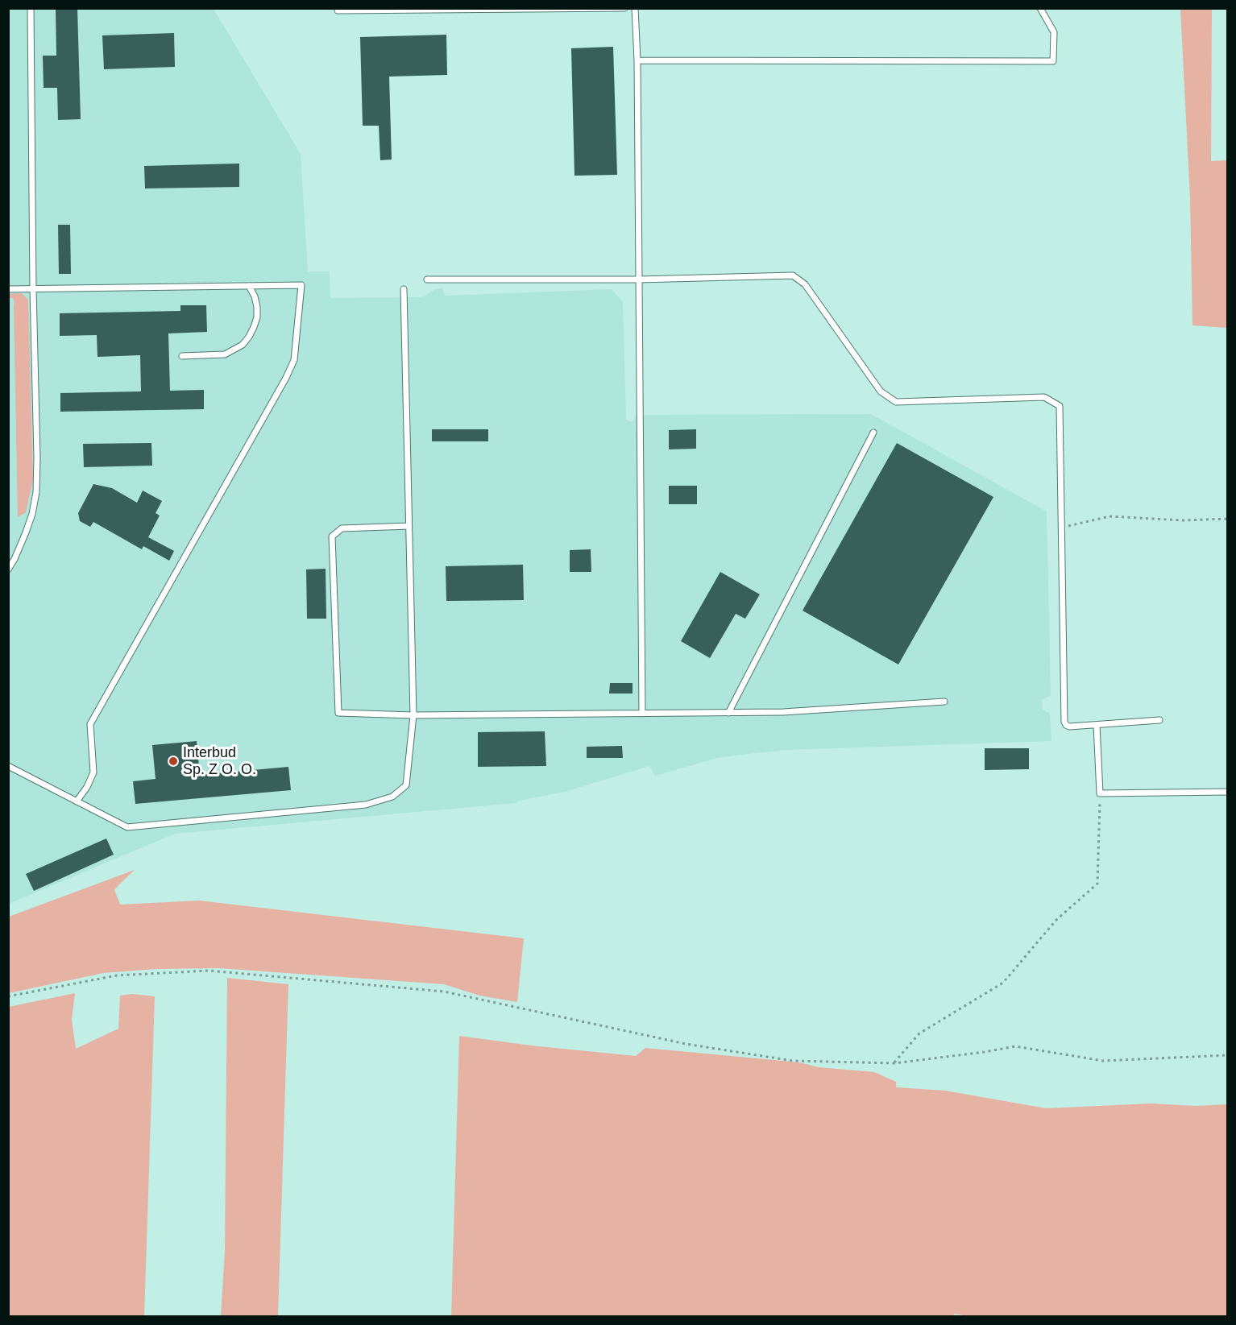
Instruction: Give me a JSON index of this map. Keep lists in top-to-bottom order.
{
  "places": ["Interbud Sp. Z O. O."]
}
